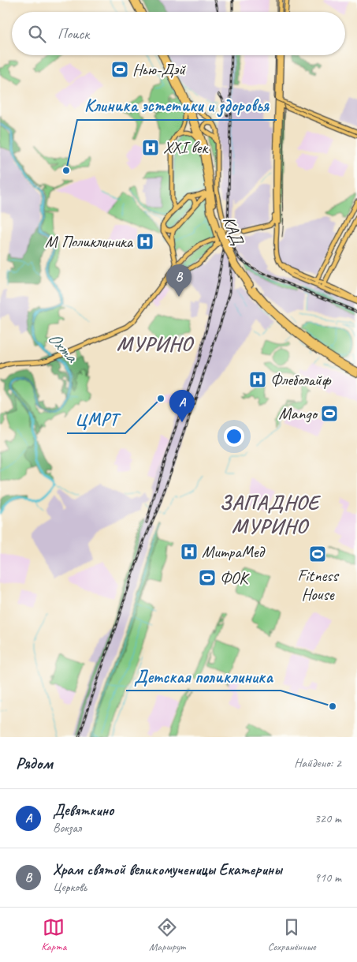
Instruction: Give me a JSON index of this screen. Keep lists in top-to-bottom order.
{
  "streets": {
    "highway": ["КАД"]
  },
  "districts": ["МУРИНО", "ЗАПАДНОЕ МУРИНО"],
  "water": ["Охта"],
  "places": {
    "sports": [
      "Нью-Дэй",
      "Mango",
      "Fitness House",
      "ФОК"
    ],
    "hospital": [
      "XXI век",
      "М Поликлиника",
      "Флеболайф",
      "МитраМед"
    ],
    "other": ["Клиника эстетики и здоровья", "ЦМРТ", "Детская поликлиника"]
  },
  "page": {
    "search": "Поиск",
    "pins": ["B", "A"],
    "heading": ["Рядом", "Найдено: 2"],
    "list": [
      {
        "mark": "A",
        "name": "Девяткино",
        "note": "Вокзал",
        "value": "320 m"
      },
      {
        "mark": "B",
        "name": "Храм святой великомученицы Екатерины",
        "note": "Церковь",
        "value": "910 m"
      }
    ],
    "nav": ["Карта", "Маршрут", "Сохранённые"]
  }
}
